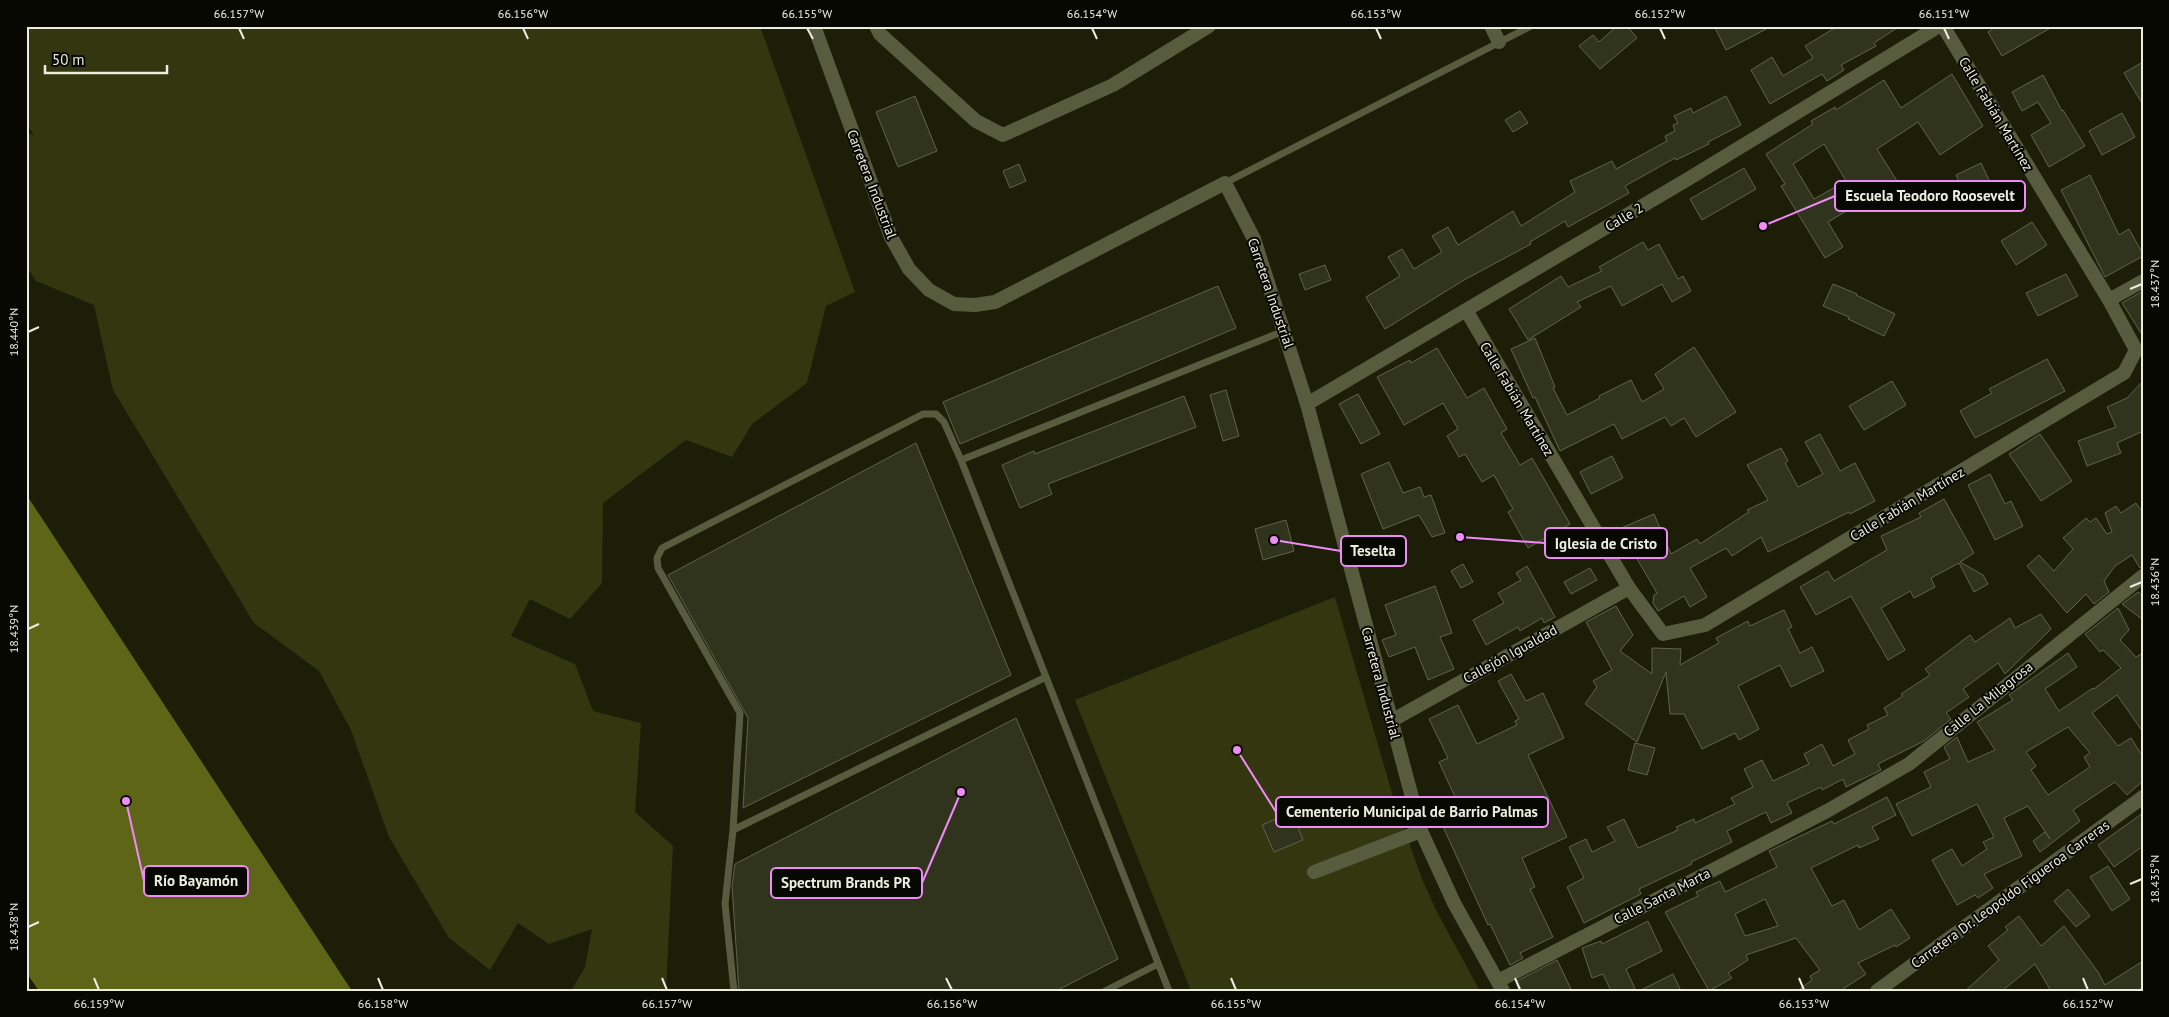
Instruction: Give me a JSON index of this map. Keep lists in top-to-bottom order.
{
  "streets": {
    "street": [
      "Calle Fabián Martínez",
      "Carretera Industrial",
      "Calle 2",
      "Callejón Igualdad",
      "Calle La Milagrosa",
      "Carretera Dr. Leopoldo Figueroa Carreras",
      "Calle Santa Marta"
    ]
  },
  "crossings": [
    ["Calle Fabián Martínez", "Calle 2"],
    ["Calle Fabián Martínez", "Callejón Igualdad"],
    ["Carretera Industrial", "Calle 2"],
    ["Carretera Industrial", "Callejón Igualdad"],
    ["Carretera Industrial", "Calle Santa Marta"],
    ["Calle La Milagrosa", "Calle Santa Marta"]
  ],
  "places": [
    "Escuela Teodoro Roosevelt",
    "Iglesia de Cristo",
    "Teselta",
    "Cementerio Municipal de Barrio Palmas",
    "Spectrum Brands PR",
    "Río Bayamón"
  ],
  "scale_bar": "50 m",
  "coordinates": [
    "66.157°W",
    "66.156°W",
    "66.155°W",
    "66.154°W",
    "66.153°W",
    "66.152°W",
    "66.151°W",
    "18.437°N",
    "18.440°N",
    "18.436°N",
    "18.439°N",
    "18.435°N",
    "18.438°N",
    "66.159°W",
    "66.158°W"
  ]
}
